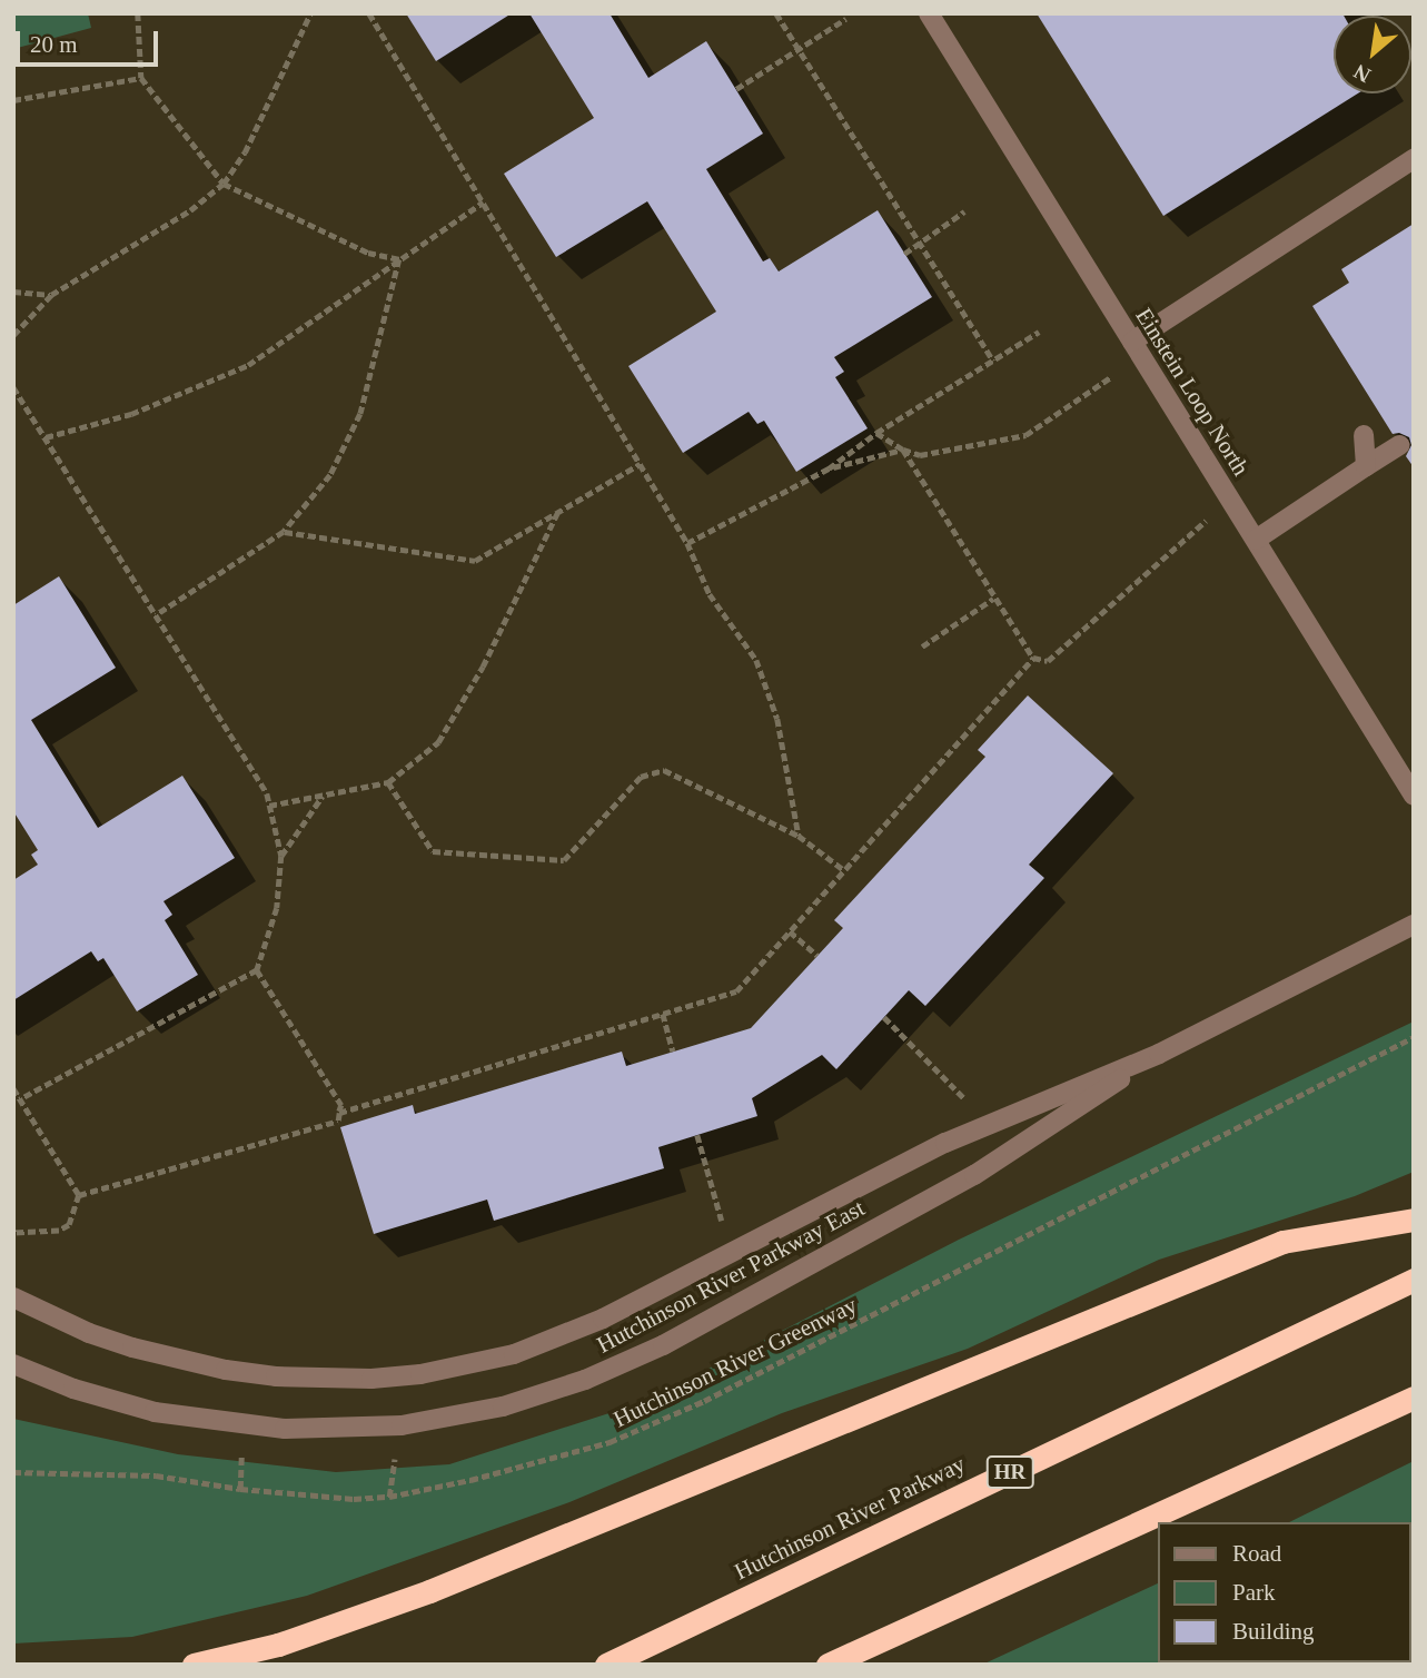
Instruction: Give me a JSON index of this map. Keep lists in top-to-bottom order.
{
  "streets": {
    "highway": ["HR", "Hutchinson River Parkway"],
    "street": ["Einstein Loop North", "Hutchinson River Parkway East"],
    "path": ["Hutchinson River Greenway"]
  },
  "legend": ["Road", "Park", "Building"],
  "scale_bar": "20 m",
  "north": "bottom left"
}
